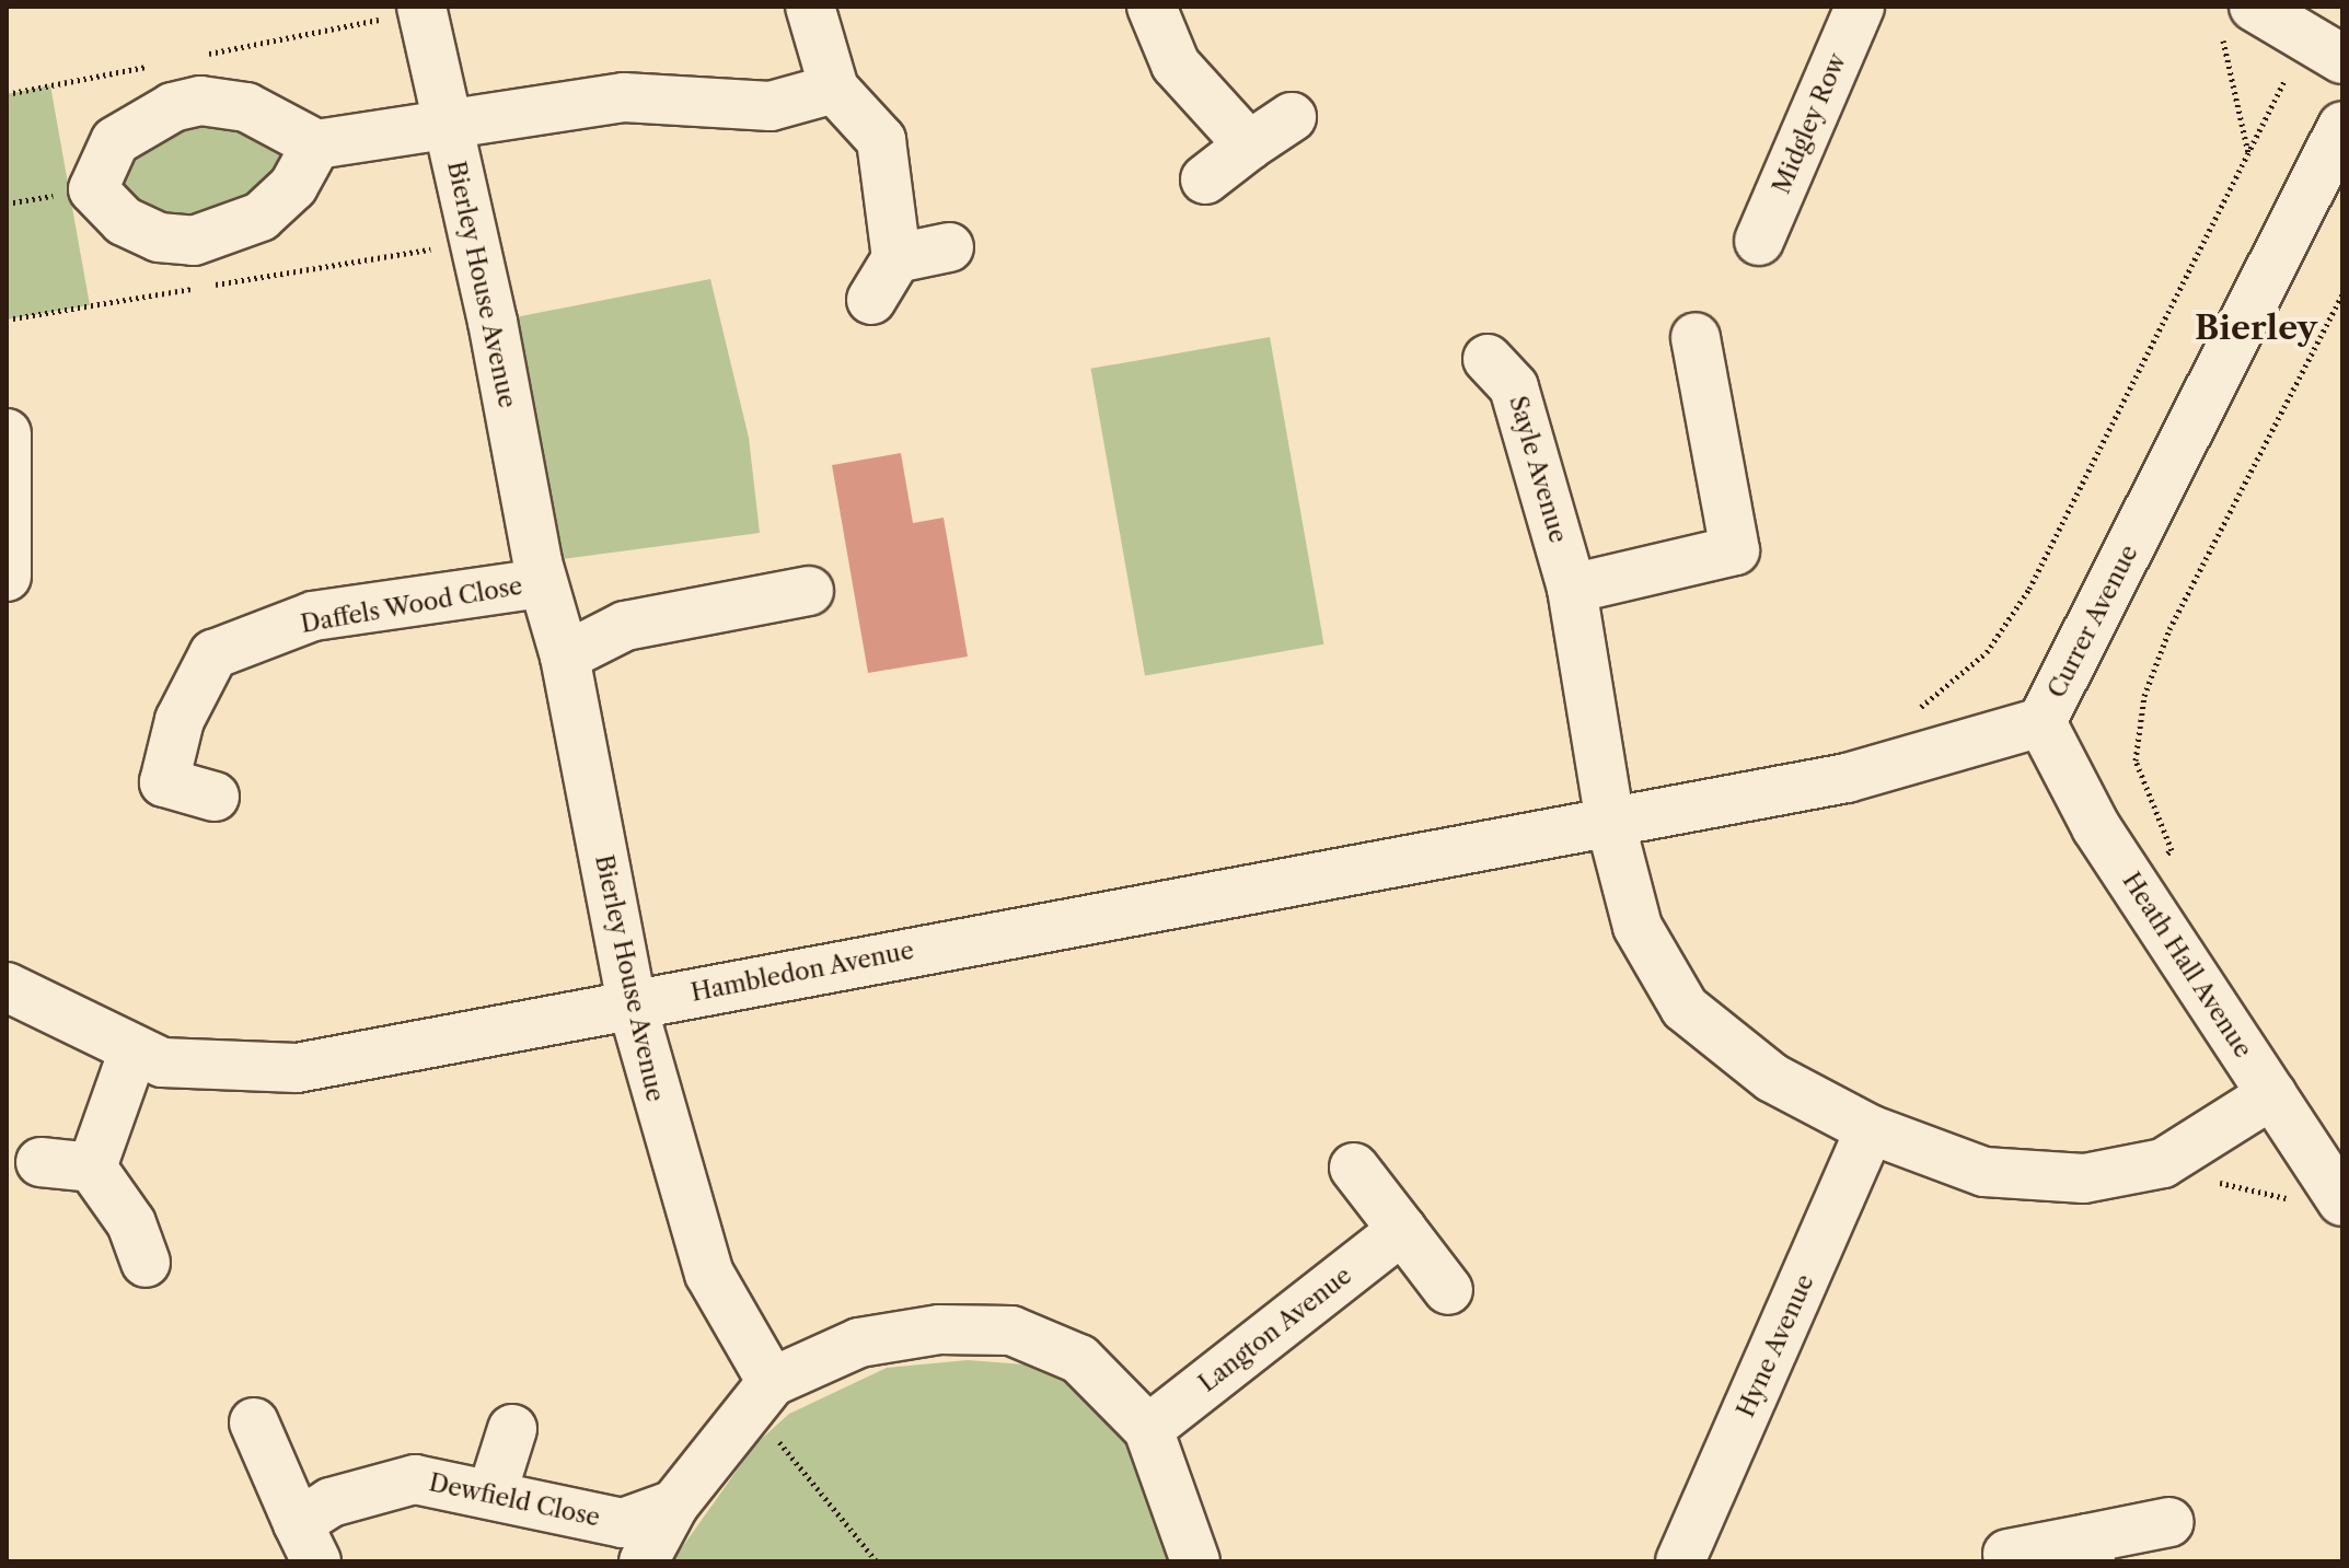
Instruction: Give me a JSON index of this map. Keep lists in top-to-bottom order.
{
  "streets": {
    "street": [
      "Midgley Row",
      "Bierley House Avenue",
      "Sayle Avenue",
      "Daffels Wood Close",
      "Currer Avenue",
      "Heath Hall Avenue",
      "Hambledon Avenue",
      "Langton Avenue",
      "Hyne Avenue",
      "Dewfield Close"
    ]
  },
  "crossings": [
    ["Bierley House Avenue", "Daffels Wood Close"],
    ["Bierley House Avenue", "Hambledon Avenue"],
    ["Sayle Avenue", "Currer Avenue"],
    ["Sayle Avenue", "Heath Hall Avenue"],
    ["Sayle Avenue", "Hambledon Avenue"],
    ["Sayle Avenue", "Hyne Avenue"],
    ["Currer Avenue", "Heath Hall Avenue"],
    ["Currer Avenue", "Hambledon Avenue"]
  ],
  "districts": ["Bierley"]
}
